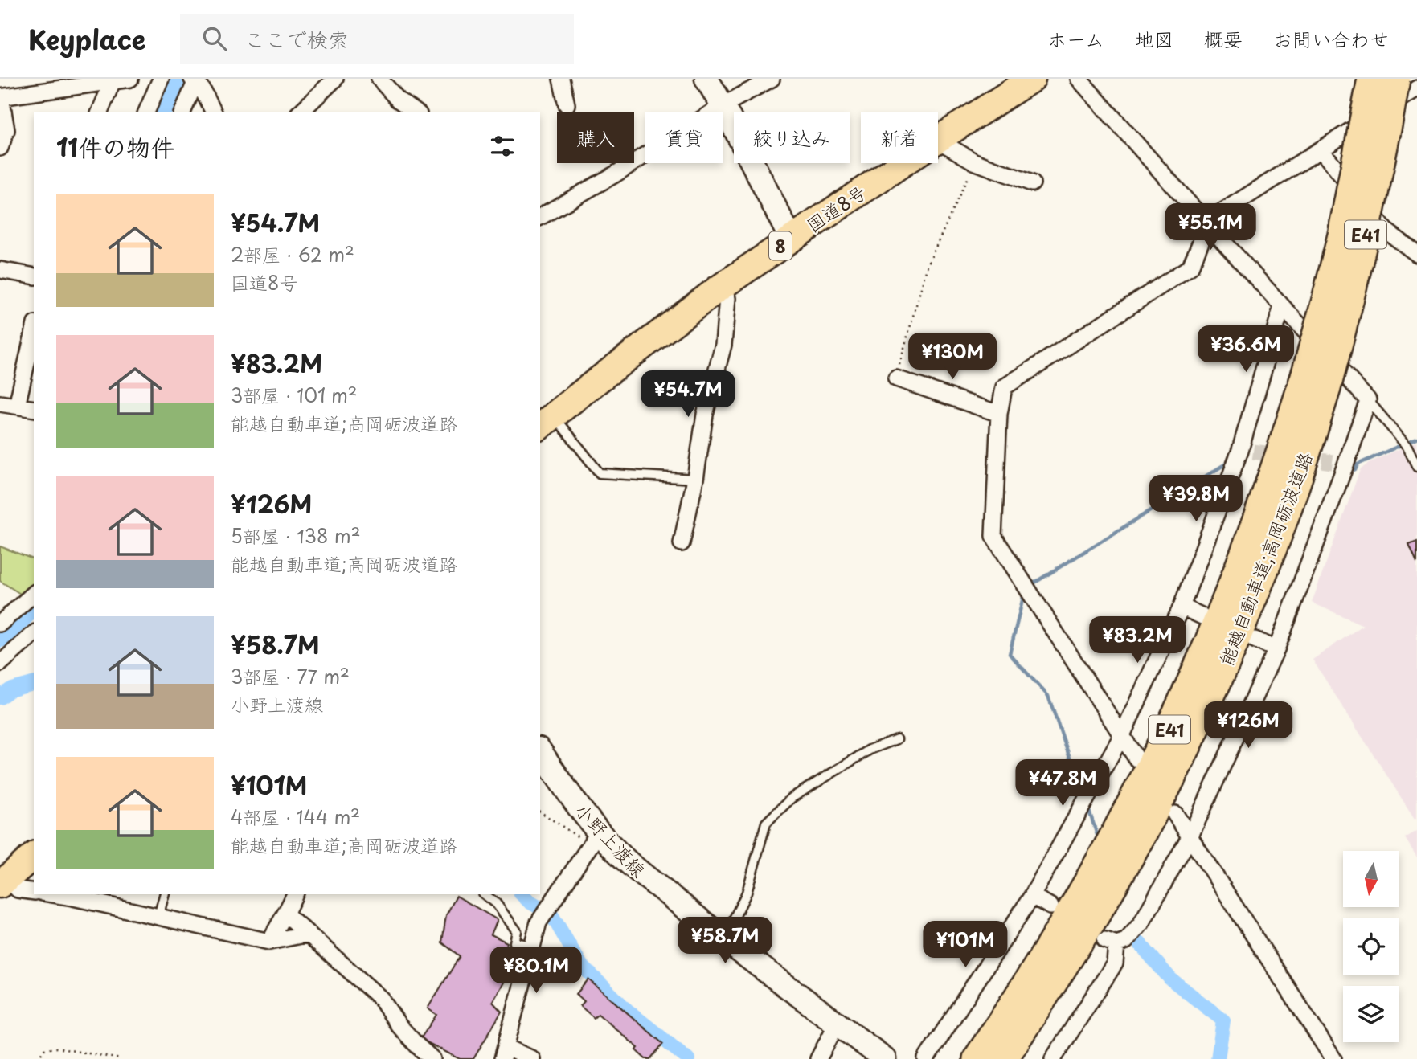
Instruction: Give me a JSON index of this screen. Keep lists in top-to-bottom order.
{
  "streets": {
    "highway": [
      "国道8号",
      "E41",
      "8",
      "能越自動車道;高岡砺波道路"
    ],
    "main road": ["小野上渡線"]
  },
  "north": "bottom",
  "page": {
    "header": "Keyplace",
    "search": "ここで検索",
    "nav": [
      "ホーム",
      "地図",
      "概要",
      "お問い合わせ"
    ],
    "chip": [
      "購入",
      "賃貸",
      "絞り込み",
      "新着"
    ],
    "heading": "11件の物件",
    "list": [
      {
        "name": "¥54.7M",
        "note": "2部屋 · 62 m² · 国道8号"
      },
      {
        "name": "¥83.2M",
        "note": "3部屋 · 101 m² · 能越自動車道;高岡砺波道路"
      },
      {
        "name": "¥126M",
        "note": "5部屋 · 138 m² · 能越自動車道;高岡砺波道路"
      },
      {
        "name": "¥58.7M",
        "note": "3部屋 · 77 m² · 小野上渡線"
      },
      {
        "name": "¥101M",
        "note": "4部屋 · 144 m² · 能越自動車道;高岡砺波道路"
      }
    ],
    "price": [
      "¥55.1M",
      "¥36.6M",
      "¥130M",
      "¥54.7M",
      "¥39.8M",
      "¥83.2M",
      "¥126M",
      "¥47.8M",
      "¥58.7M",
      "¥101M",
      "¥80.1M"
    ]
  }
}
